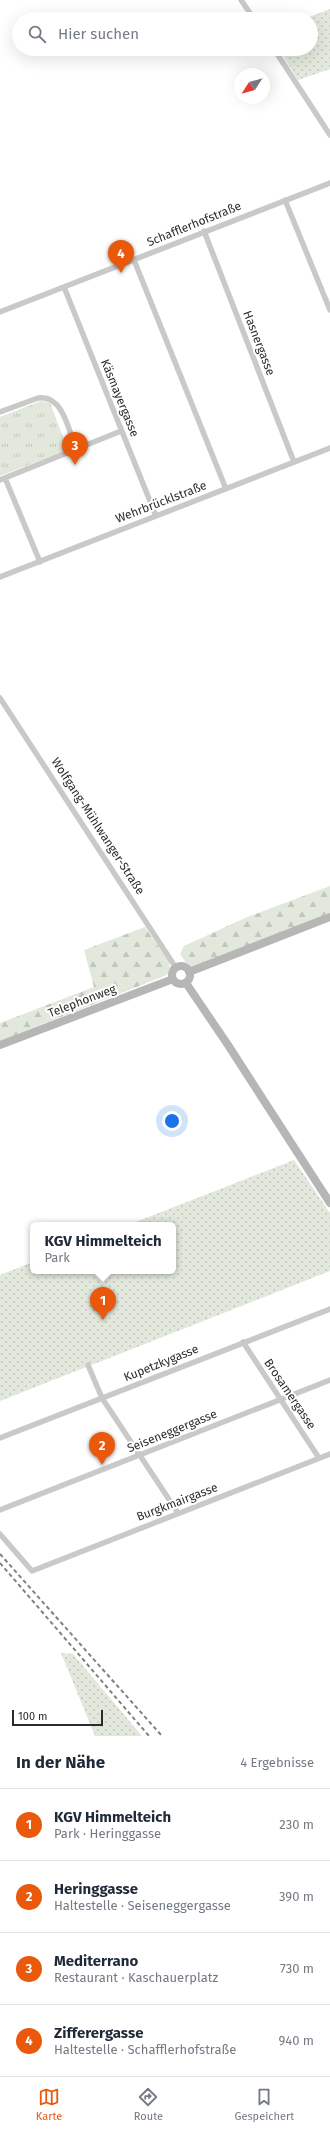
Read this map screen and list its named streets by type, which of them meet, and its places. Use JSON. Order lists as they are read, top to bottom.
{
  "streets": {
    "street": [
      "Schafflerhofstraße",
      "Hasnergasse",
      "Käsmayergasse",
      "Wehrbrücklstraße",
      "Wolfgang-Mühlwanger-Straße",
      "Telephonweg",
      "Kupetzkygasse",
      "Brosamergasse",
      "Seiseneggergasse",
      "Burgkmairgasse"
    ]
  },
  "crossings": [
    ["Schafflerhofstraße", "Hasnergasse"],
    ["Schafflerhofstraße", "Käsmayergasse"],
    ["Hasnergasse", "Wehrbrücklstraße"],
    ["Käsmayergasse", "Wehrbrücklstraße"],
    ["Wolfgang-Mühlwanger-Straße", "Telephonweg"],
    ["Kupetzkygasse", "Brosamergasse"],
    ["Brosamergasse", "Seiseneggergasse"],
    ["Brosamergasse", "Burgkmairgasse"]
  ],
  "scale_bar": "100 m",
  "north": "bottom left",
  "page": {
    "search": "Hier suchen",
    "pins": [
      "4",
      "3",
      "1",
      "2"
    ],
    "popup": ["KGV Himmelteich", "Park"],
    "scale": "100 m",
    "heading": ["In der Nähe", "4 Ergebnisse"],
    "list": [
      {
        "mark": "1",
        "name": "KGV Himmelteich",
        "note": "Park · Heringgasse",
        "value": "230 m"
      },
      {
        "mark": "2",
        "name": "Heringgasse",
        "note": "Haltestelle · Seiseneggergasse",
        "value": "390 m"
      },
      {
        "mark": "3",
        "name": "Mediterrano",
        "note": "Restaurant · Kaschauerplatz",
        "value": "730 m"
      },
      {
        "mark": "4",
        "name": "Zifferergasse",
        "note": "Haltestelle · Schafflerhofstraße",
        "value": "940 m"
      }
    ],
    "nav": ["Karte", "Route", "Gespeichert"]
  }
}
